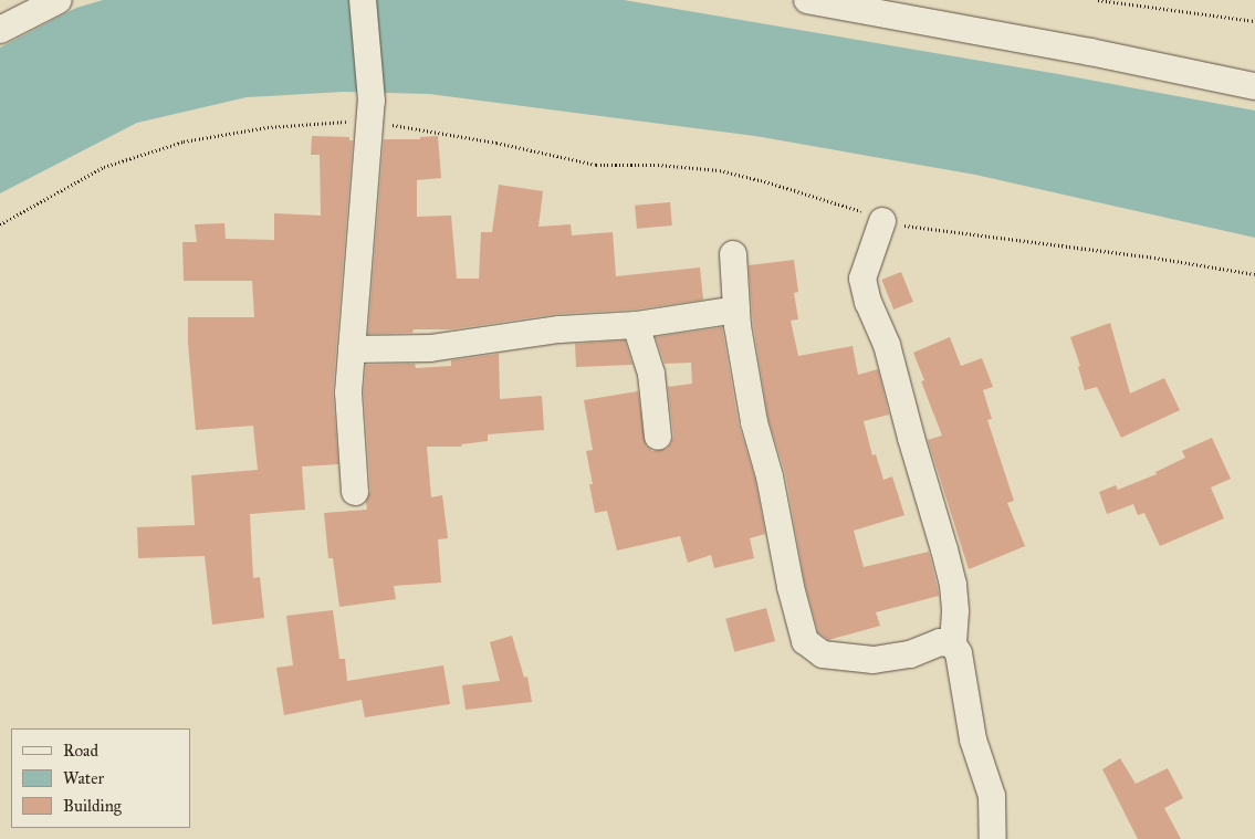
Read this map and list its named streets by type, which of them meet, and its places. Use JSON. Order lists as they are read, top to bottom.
{
  "legend": ["Road", "Water", "Building"]
}
